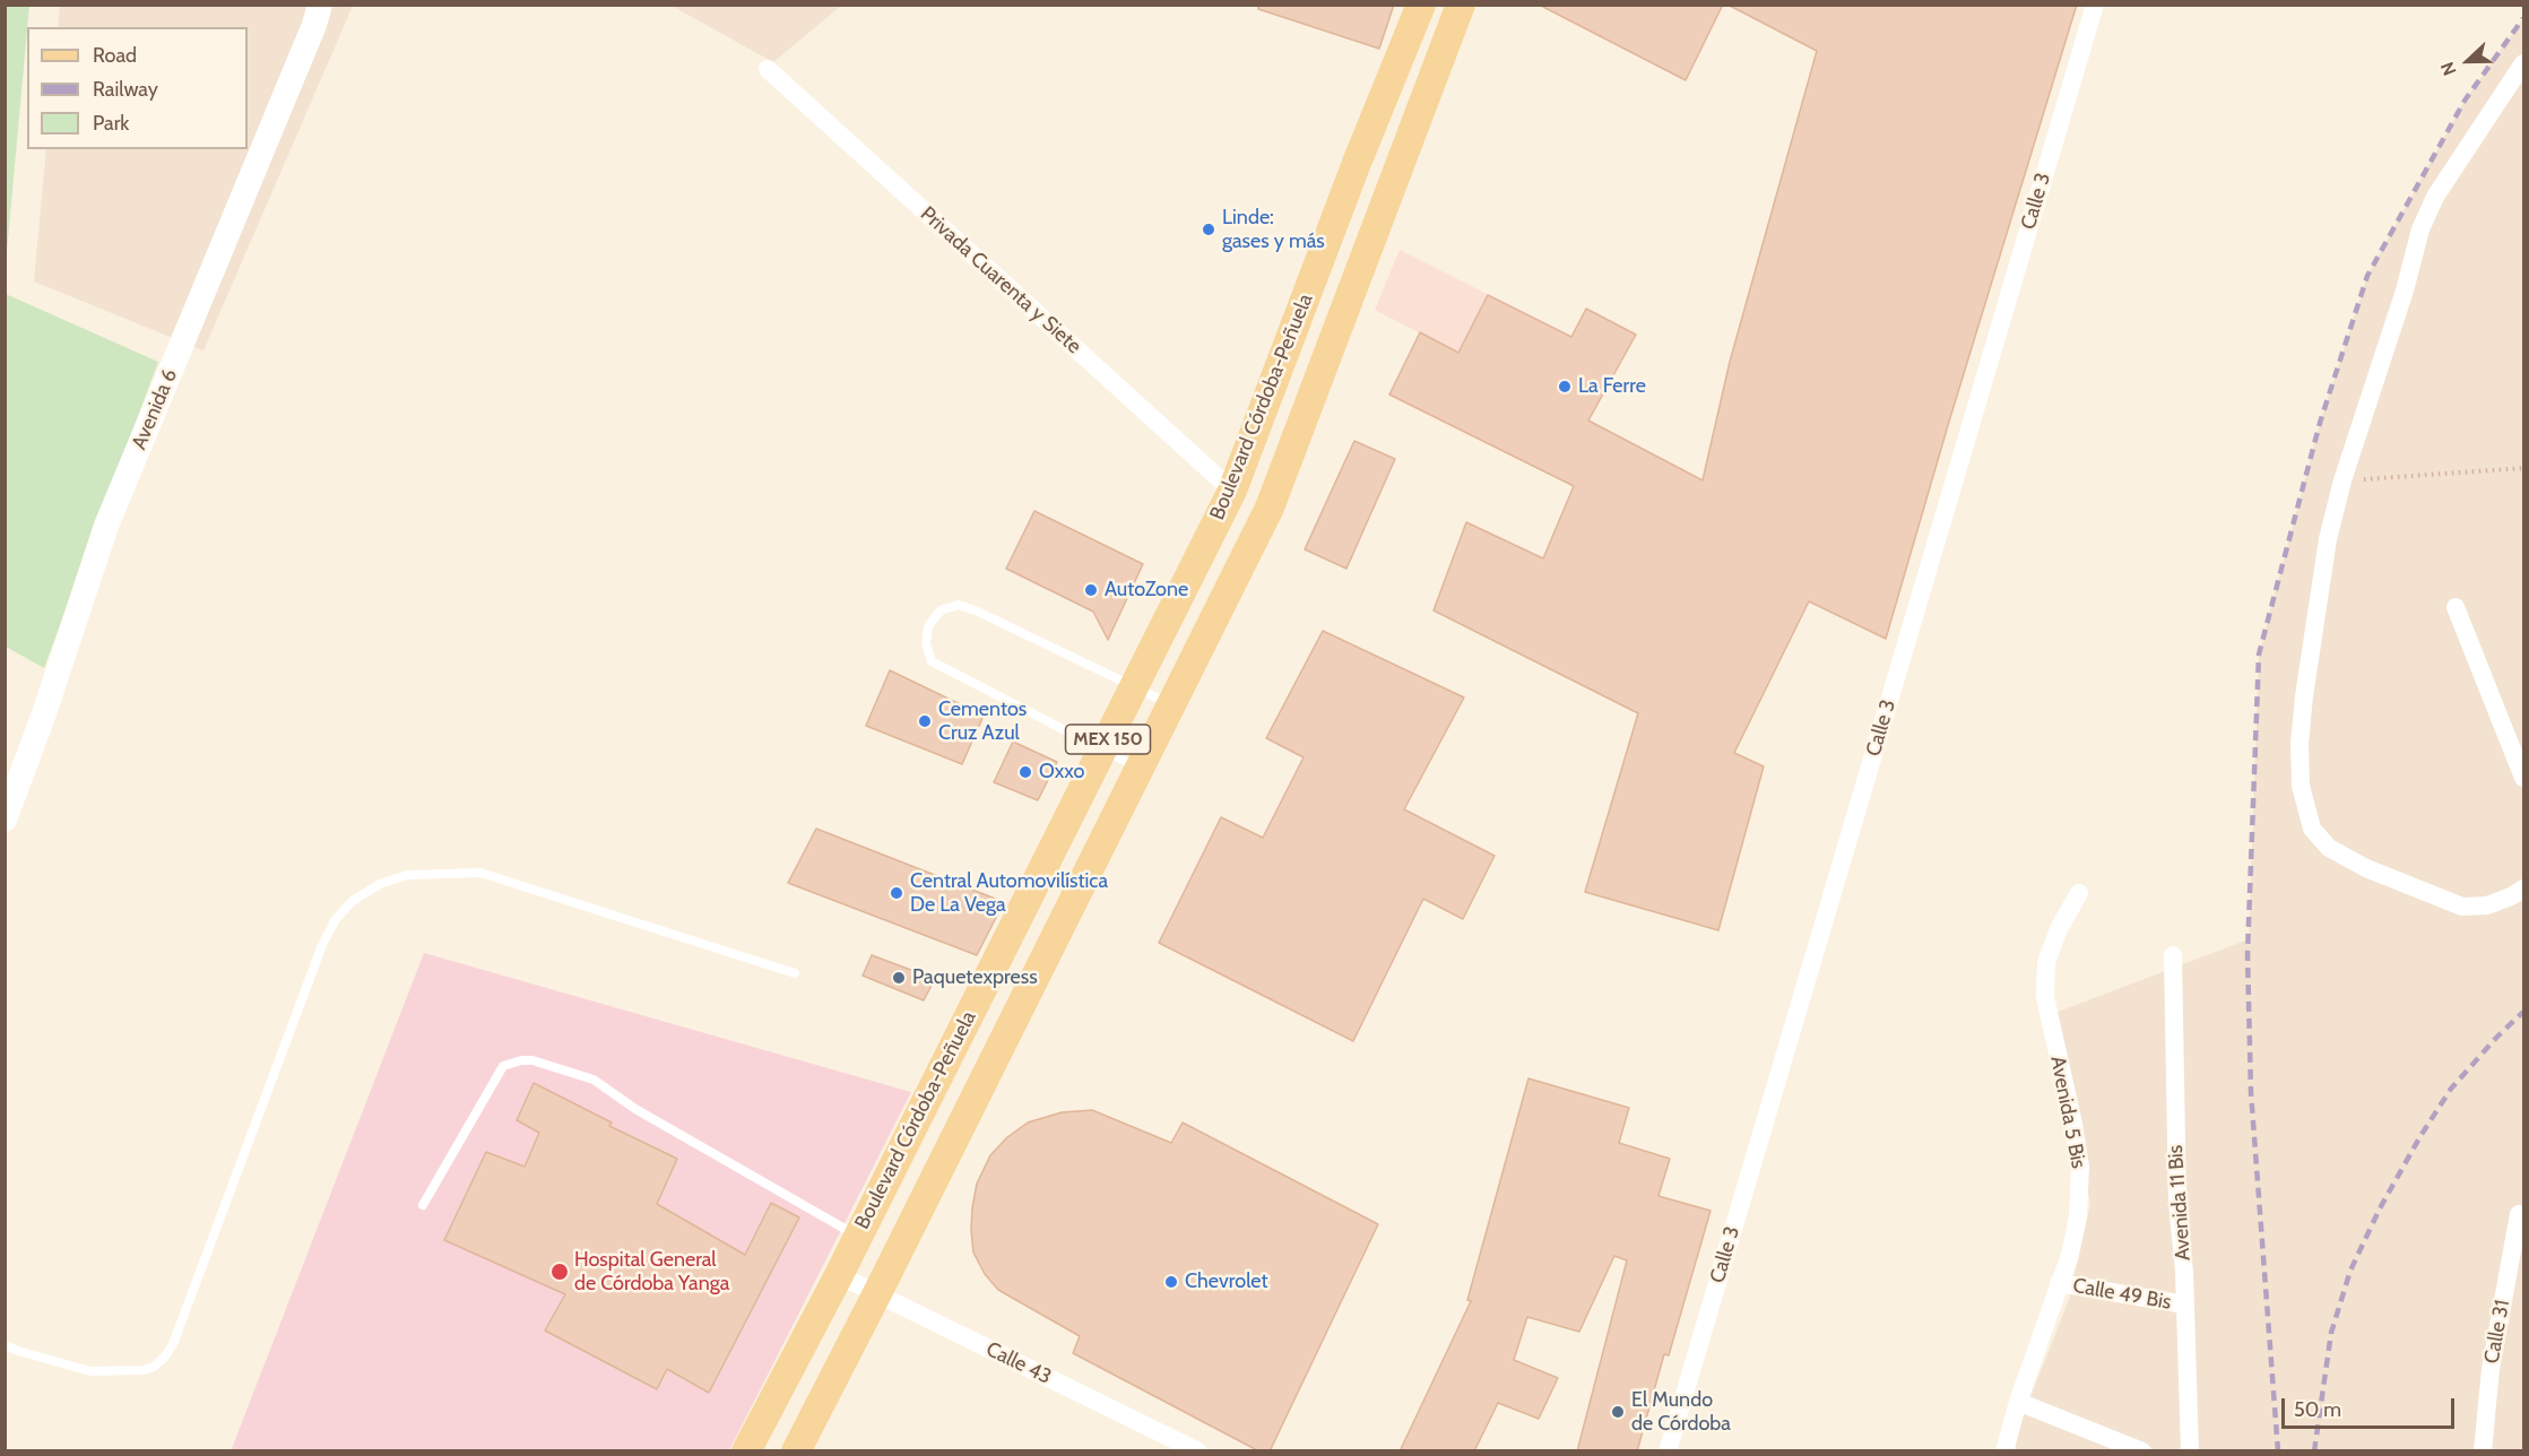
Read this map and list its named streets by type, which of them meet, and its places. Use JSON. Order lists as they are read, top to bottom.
{
  "streets": {
    "main road": ["Boulevard Córdoba-Peñuela", "MEX 150"],
    "street": [
      "Calle 3",
      "Privada Cuarenta y Siete",
      "Avenida 6",
      "Avenida 5 Bis",
      "Avenida 11 Bis",
      "Calle 49 Bis",
      "Calle 31",
      "Calle 43"
    ]
  },
  "crossings": [
    ["Privada Cuarenta y Siete", "Boulevard Córdoba-Peñuela"],
    ["Boulevard Córdoba-Peñuela", "Calle 43"],
    ["Avenida 5 Bis", "Calle 49 Bis"],
    ["Avenida 11 Bis", "Calle 49 Bis"]
  ],
  "places": [
    "Linde: gases y más",
    "La Ferre",
    "AutoZone",
    "Cementos Cruz Azul",
    "Oxxo",
    "Central Automovilística De La Vega",
    "Paquetexpress",
    "Hospital General de Córdoba Yanga",
    "Chevrolet",
    "El Mundo de Córdoba"
  ],
  "legend": ["Road", "Railway", "Park"],
  "scale_bar": "50 m",
  "north": "left"
}
